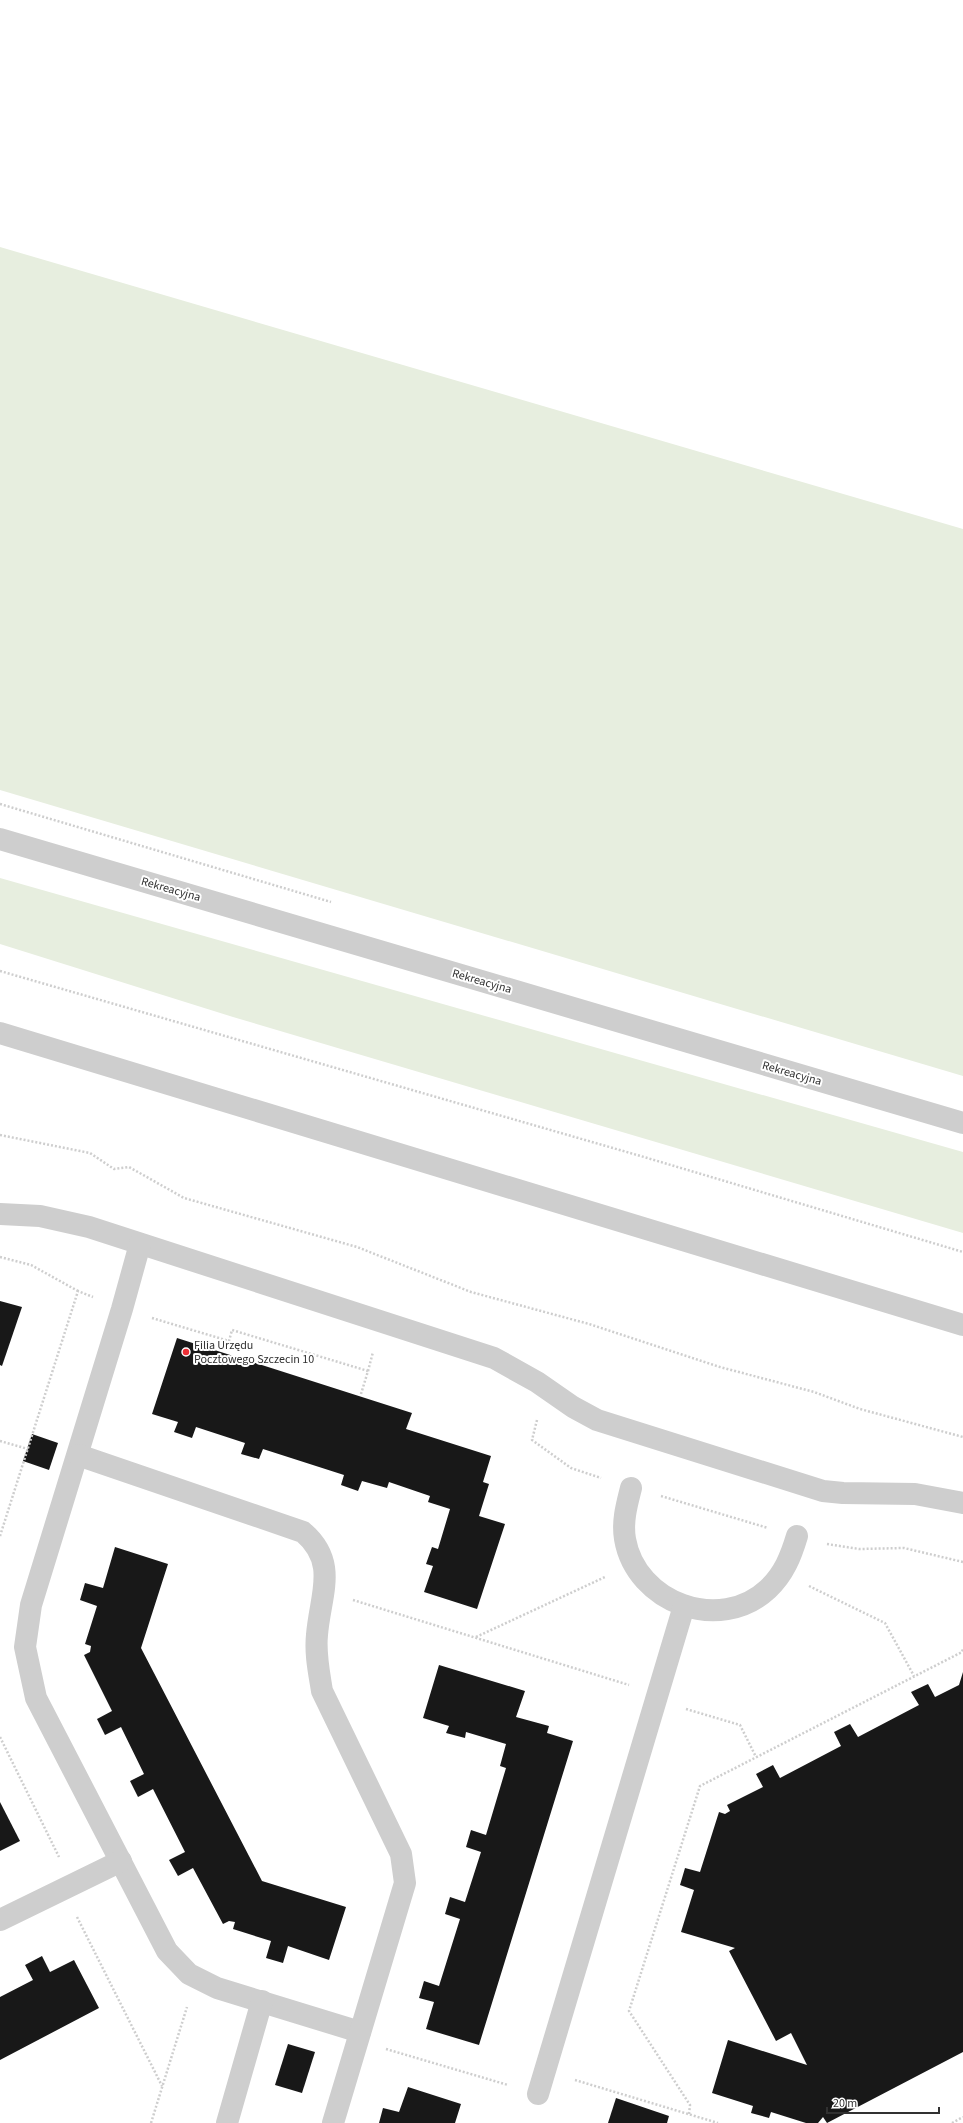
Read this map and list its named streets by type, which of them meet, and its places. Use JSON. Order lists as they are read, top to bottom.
{
  "streets": {
    "street": ["Rekreacyjna"]
  },
  "places": ["Filia Urzędu Pocztowego Szczecin 10"],
  "scale_bar": "20 m"
}
